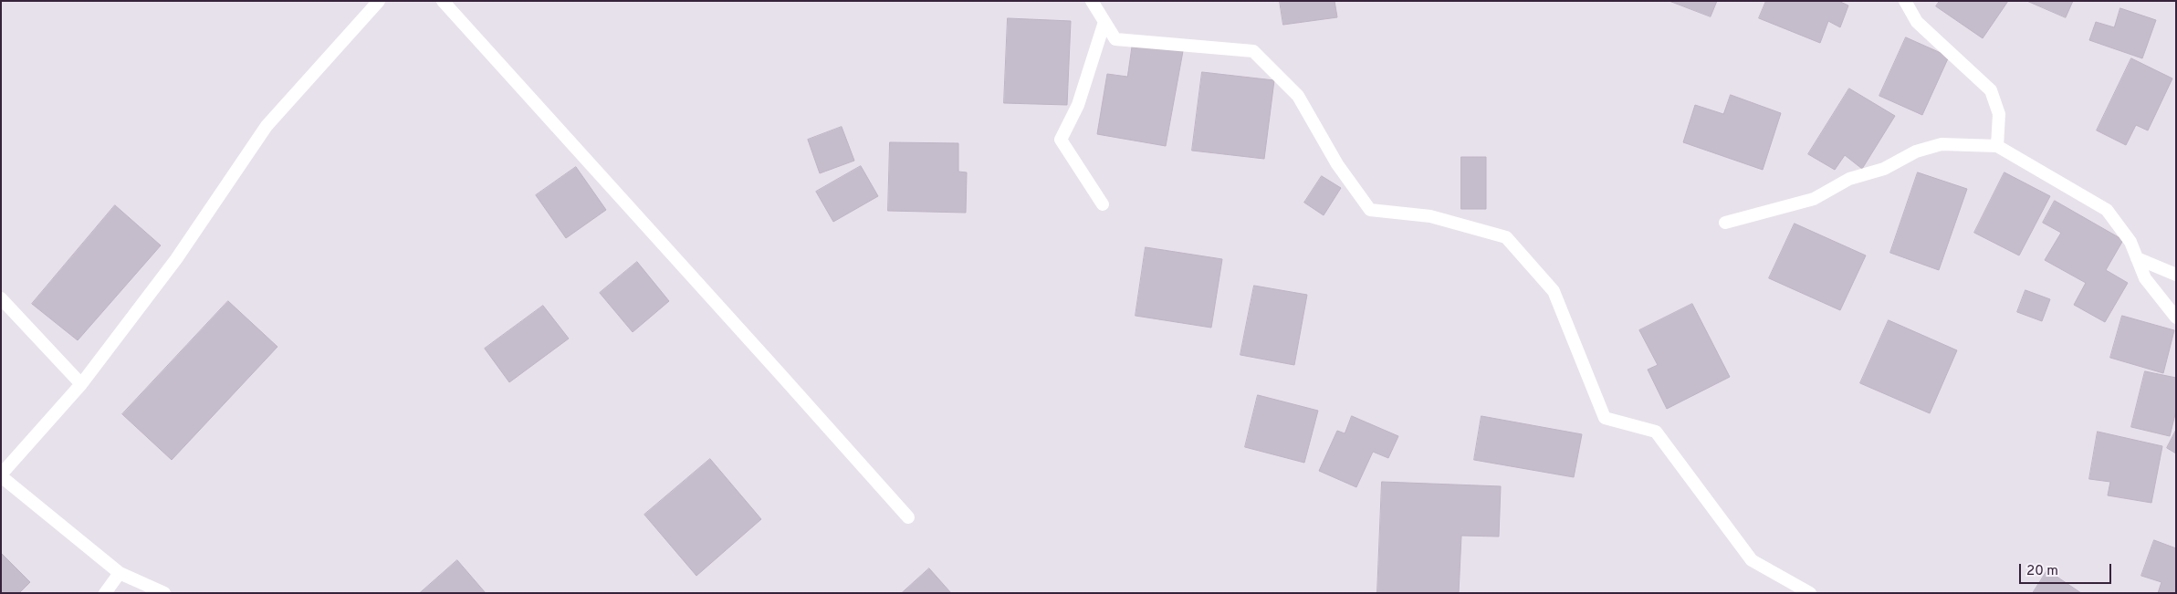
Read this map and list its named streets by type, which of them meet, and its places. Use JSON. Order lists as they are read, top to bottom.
{
  "scale_bar": "20 m"
}
